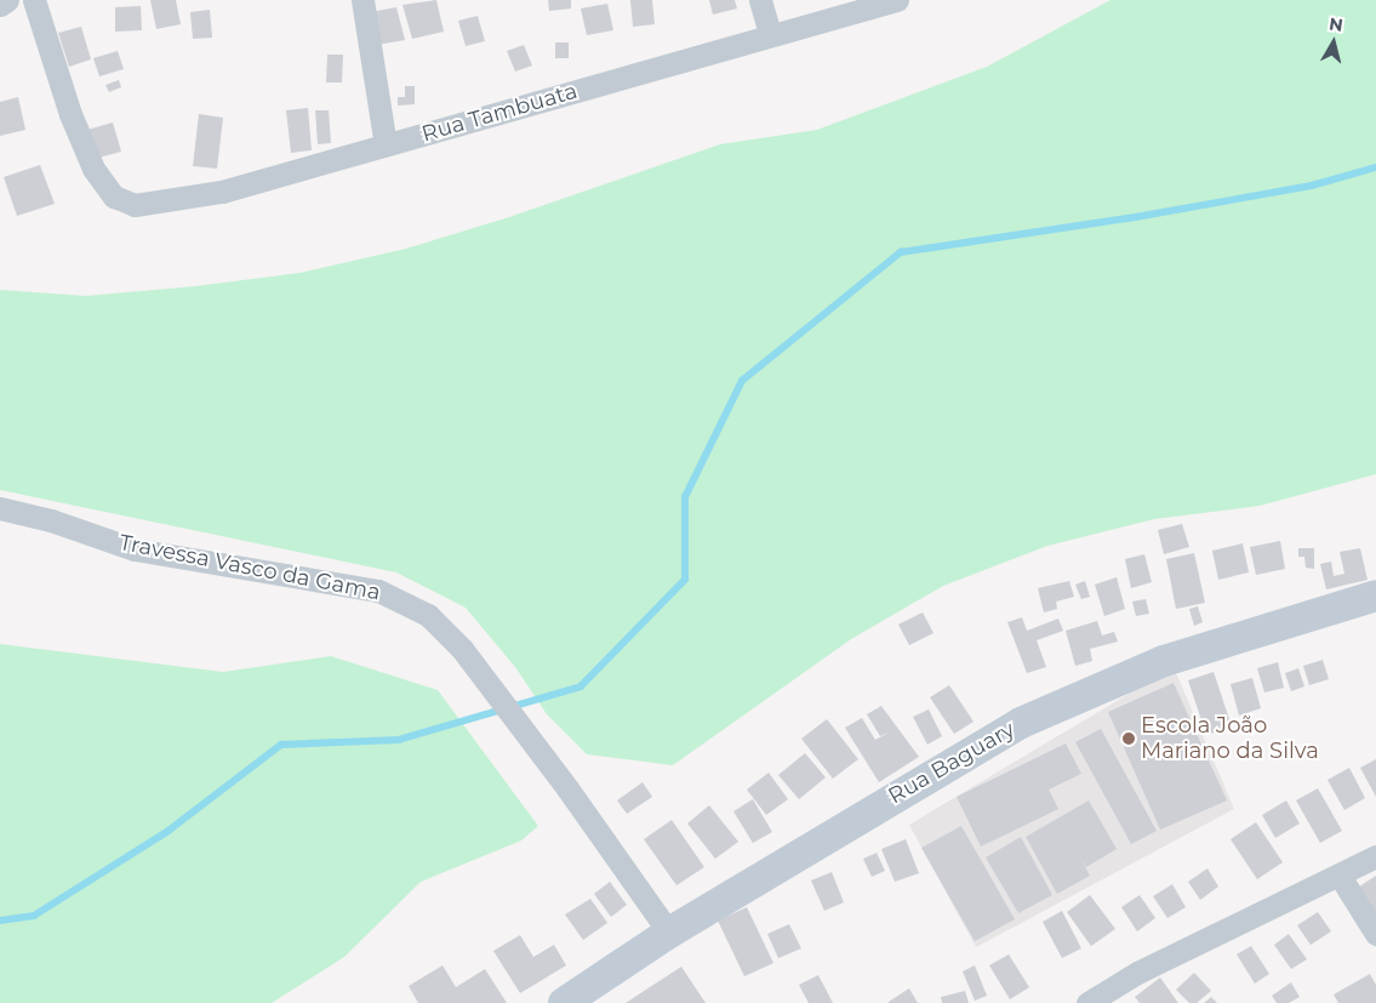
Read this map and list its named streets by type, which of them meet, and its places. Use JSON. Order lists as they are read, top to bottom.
{
  "streets": {
    "street": ["Rua Tambuata", "Travessa Vasco da Gama", "Rua Baguary"]
  },
  "crossings": [
    ["Travessa Vasco da Gama", "Rua Baguary"]
  ],
  "places": ["Escola João Mariano da Silva"],
  "north": "top"
}
